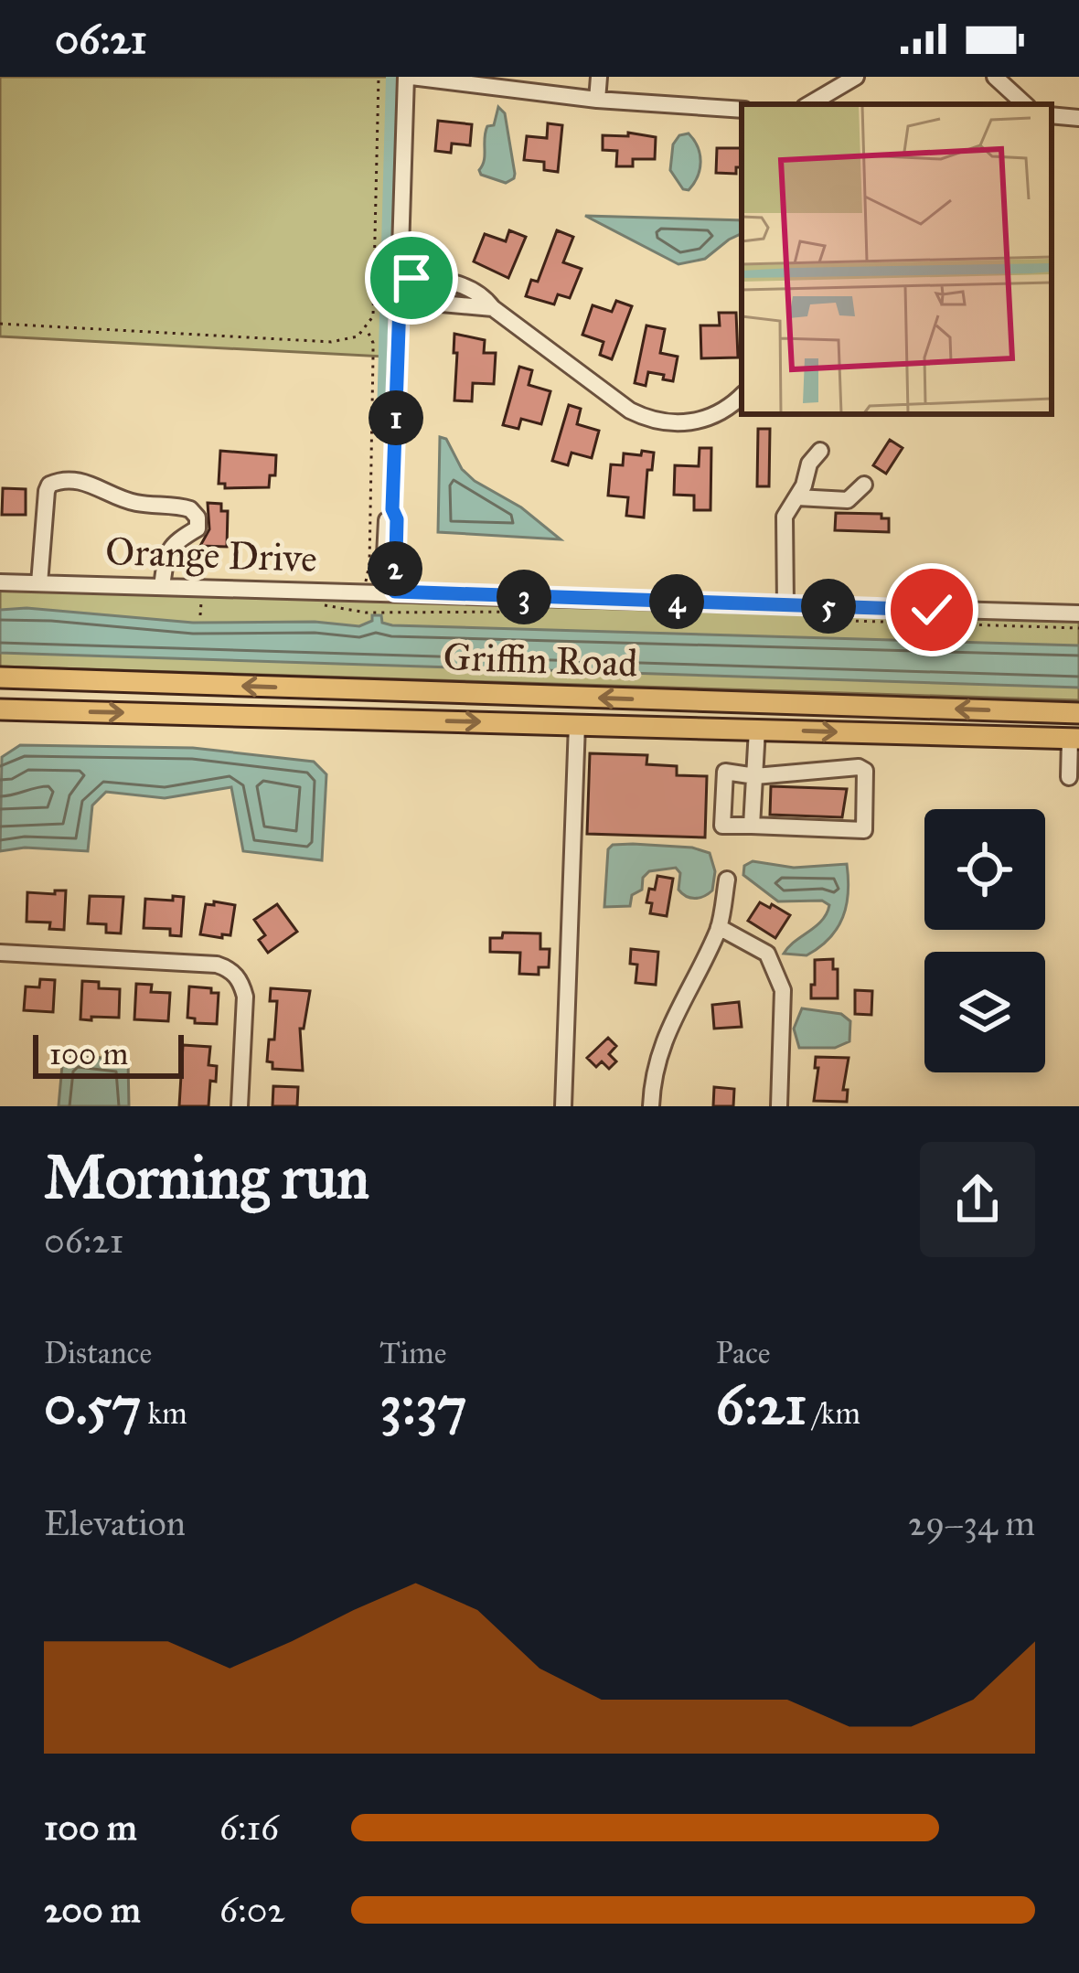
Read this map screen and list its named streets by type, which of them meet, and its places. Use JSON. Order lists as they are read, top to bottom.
{
  "streets": {
    "main road": ["Griffin Road"],
    "street": ["Orange Drive"]
  },
  "scale_bar": "100 m",
  "page": {
    "status": "06:21",
    "pins": [
      "1",
      "2",
      "3",
      "4",
      "5"
    ],
    "scale": "100 m",
    "heading": ["Morning run", "06:21"],
    "stats": [
      ["Distance", "0.57 km"],
      ["Time", "3:37"],
      ["Pace", "6:21 /km"]
    ],
    "chart": ["Elevation", "29–34 m"],
    "list": [
      {
        "name": "100 m",
        "note": "6:16"
      },
      {
        "name": "200 m",
        "note": "6:02"
      }
    ]
  }
}
